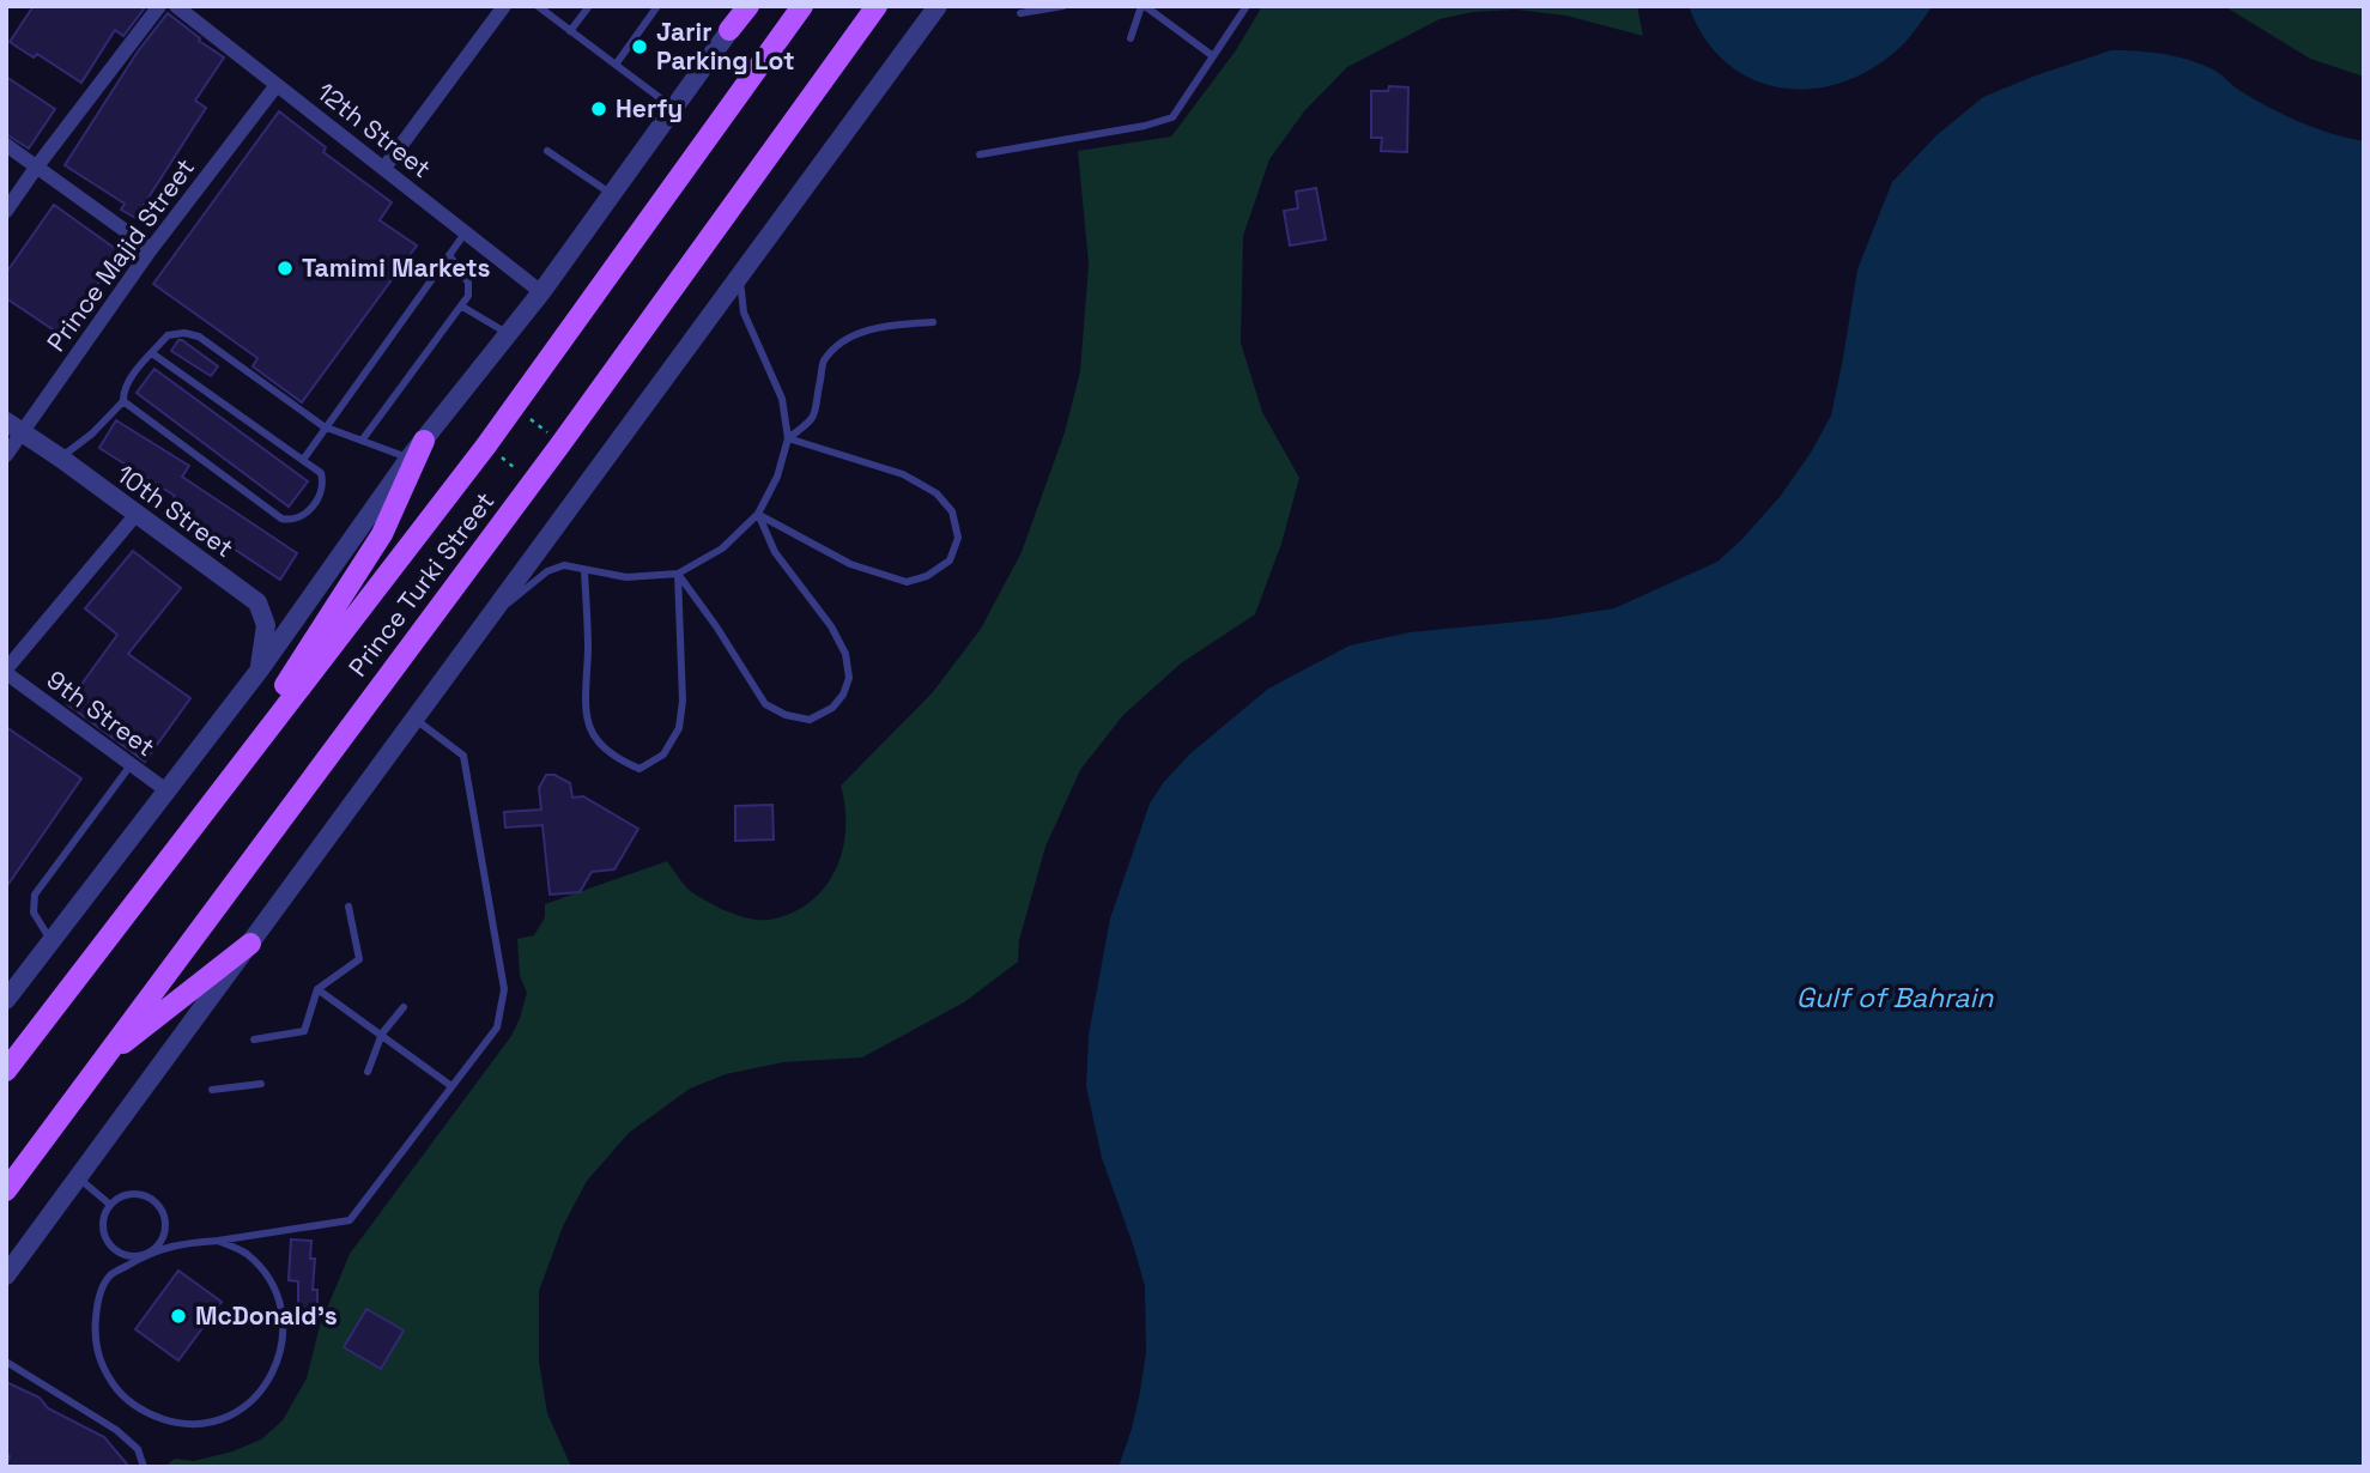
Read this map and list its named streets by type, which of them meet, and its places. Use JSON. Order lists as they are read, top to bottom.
{
  "streets": {
    "main road": ["Prince Turki Street"],
    "street": [
      "12th Street",
      "Prince Majid Street",
      "10th Street",
      "9th Street"
    ]
  },
  "crossings": [
    ["12th Street", "Prince Majid Street"],
    ["Prince Majid Street", "10th Street"]
  ],
  "water": ["Gulf of Bahrain"],
  "places": [
    "Jarir Parking Lot",
    "Herfy",
    "Tamimi Markets",
    "McDonald's"
  ]
}
